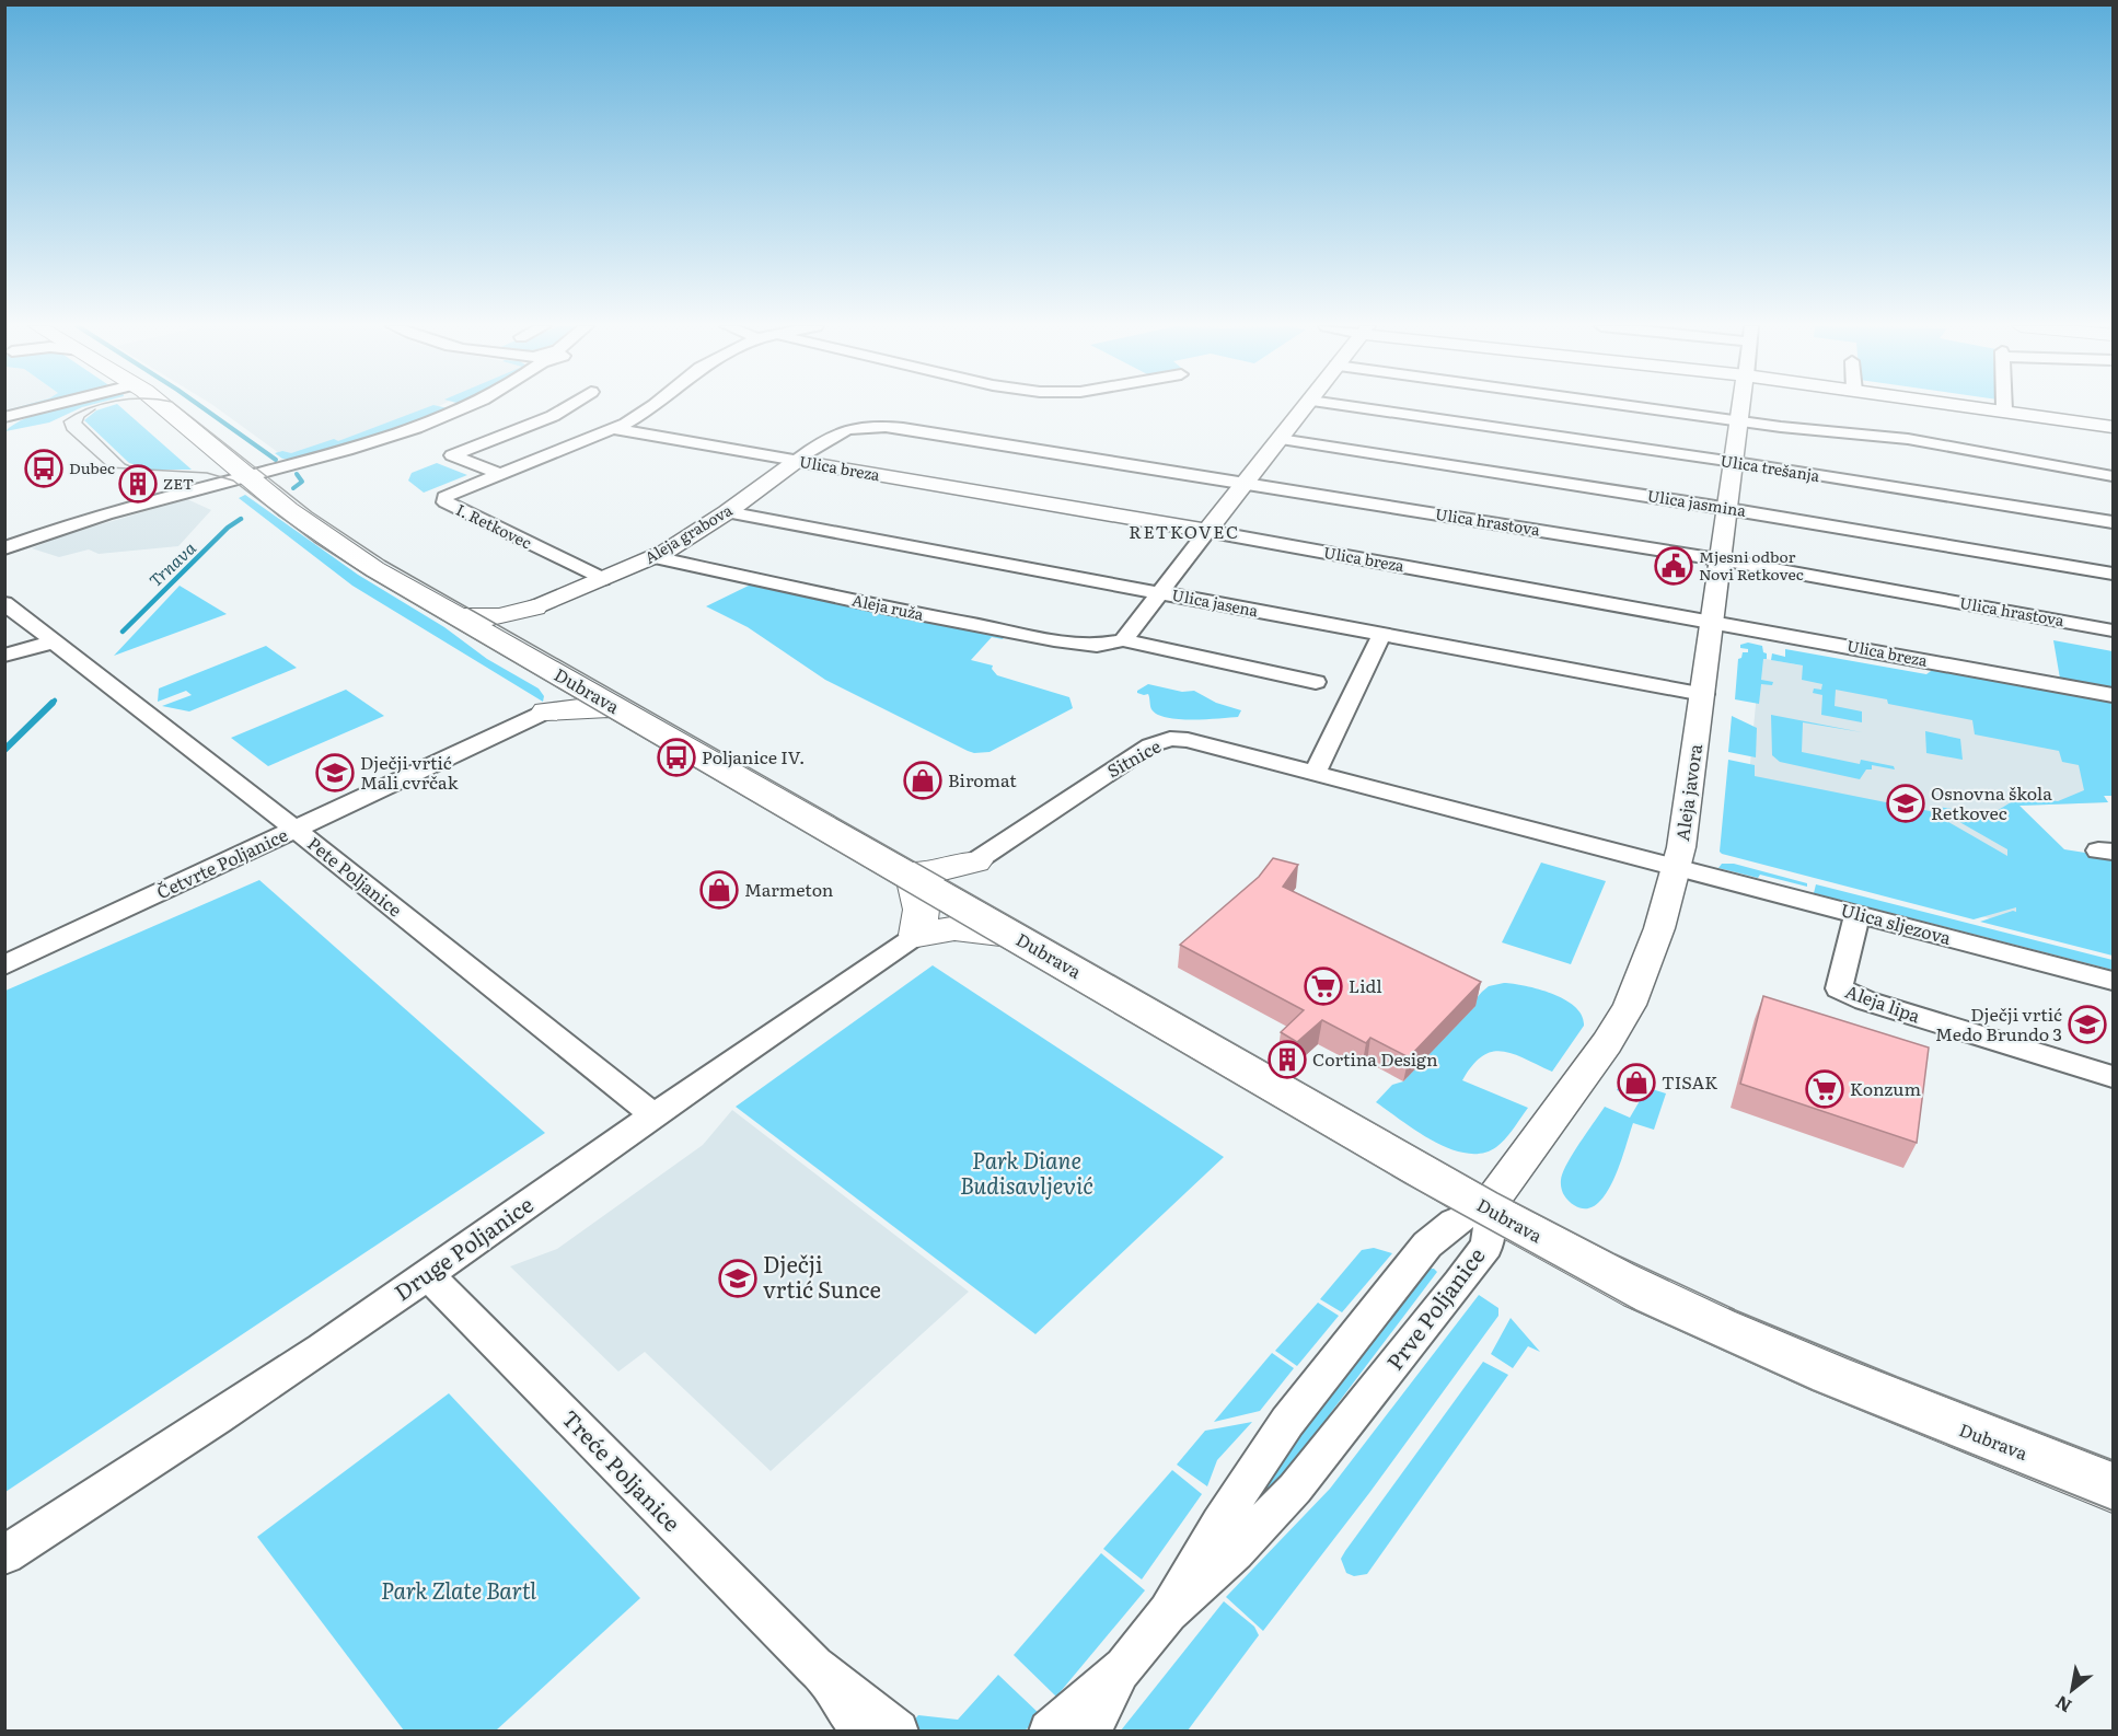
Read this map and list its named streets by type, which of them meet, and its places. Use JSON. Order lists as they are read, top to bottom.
{
  "streets": {
    "main road": ["Dubrava"],
    "street": [
      "Ulica breza",
      "Ulica trešanja",
      "Ulica jasmina",
      "Ulica hrastova",
      "I. Retkovec",
      "Aleja grabova",
      "Ulica jasena",
      "Aleja ruža",
      "Sitnice",
      "Aleja javora",
      "Četvrte Poljanice",
      "Pete Poljanice",
      "Ulica sljezova",
      "Aleja lipa",
      "Druge Poljanice",
      "Prve Poljanice",
      "Treće Poljanice"
    ]
  },
  "crossings": [
    ["Ulica breza", "Ulica hrastova"],
    ["Ulica breza", "I. Retkovec"],
    ["Ulica breza", "Aleja grabova"],
    ["Ulica breza", "Aleja javora"],
    ["Ulica trešanja", "Aleja javora"],
    ["Ulica jasmina", "Aleja javora"],
    ["Ulica hrastova", "Aleja grabova"],
    ["Ulica hrastova", "Aleja javora"],
    ["I. Retkovec", "Aleja grabova"],
    ["Aleja grabova", "Ulica jasena"],
    ["Aleja grabova", "Aleja ruža"],
    ["Ulica jasena", "Aleja javora"],
    ["Dubrava", "Aleja javora"],
    ["Dubrava", "Prve Poljanice"],
    ["Sitnice", "Aleja javora"],
    ["Sitnice", "Ulica sljezova"],
    ["Aleja javora", "Ulica sljezova"],
    ["Aleja javora", "Prve Poljanice"],
    ["Četvrte Poljanice", "Pete Poljanice"],
    ["Pete Poljanice", "Druge Poljanice"],
    ["Ulica sljezova", "Aleja lipa"],
    ["Druge Poljanice", "Treće Poljanice"]
  ],
  "districts": ["RETKOVEC"],
  "water": ["Trnava"],
  "parks": ["Park Diane Budisavljević", "Park Zlate Bartl"],
  "places": {
    "bus stop": ["Dubec", "Poljanice IV."],
    "building": ["ZET", "Cortina Design"],
    "public building": ["Mjesni odbor Novi Retkovec"],
    "school or university": [
      "Dječji vrtić Mali cvrčak",
      "Osnovna škola Retkovec",
      "Dječji vrtić Medo Brundo 3",
      "Dječji vrtić Sunce"
    ],
    "shop": ["Biromat", "Marmeton", "TISAK"],
    "supermarket": ["Lidl", "Konzum"]
  },
  "north": "bottom left"
}
